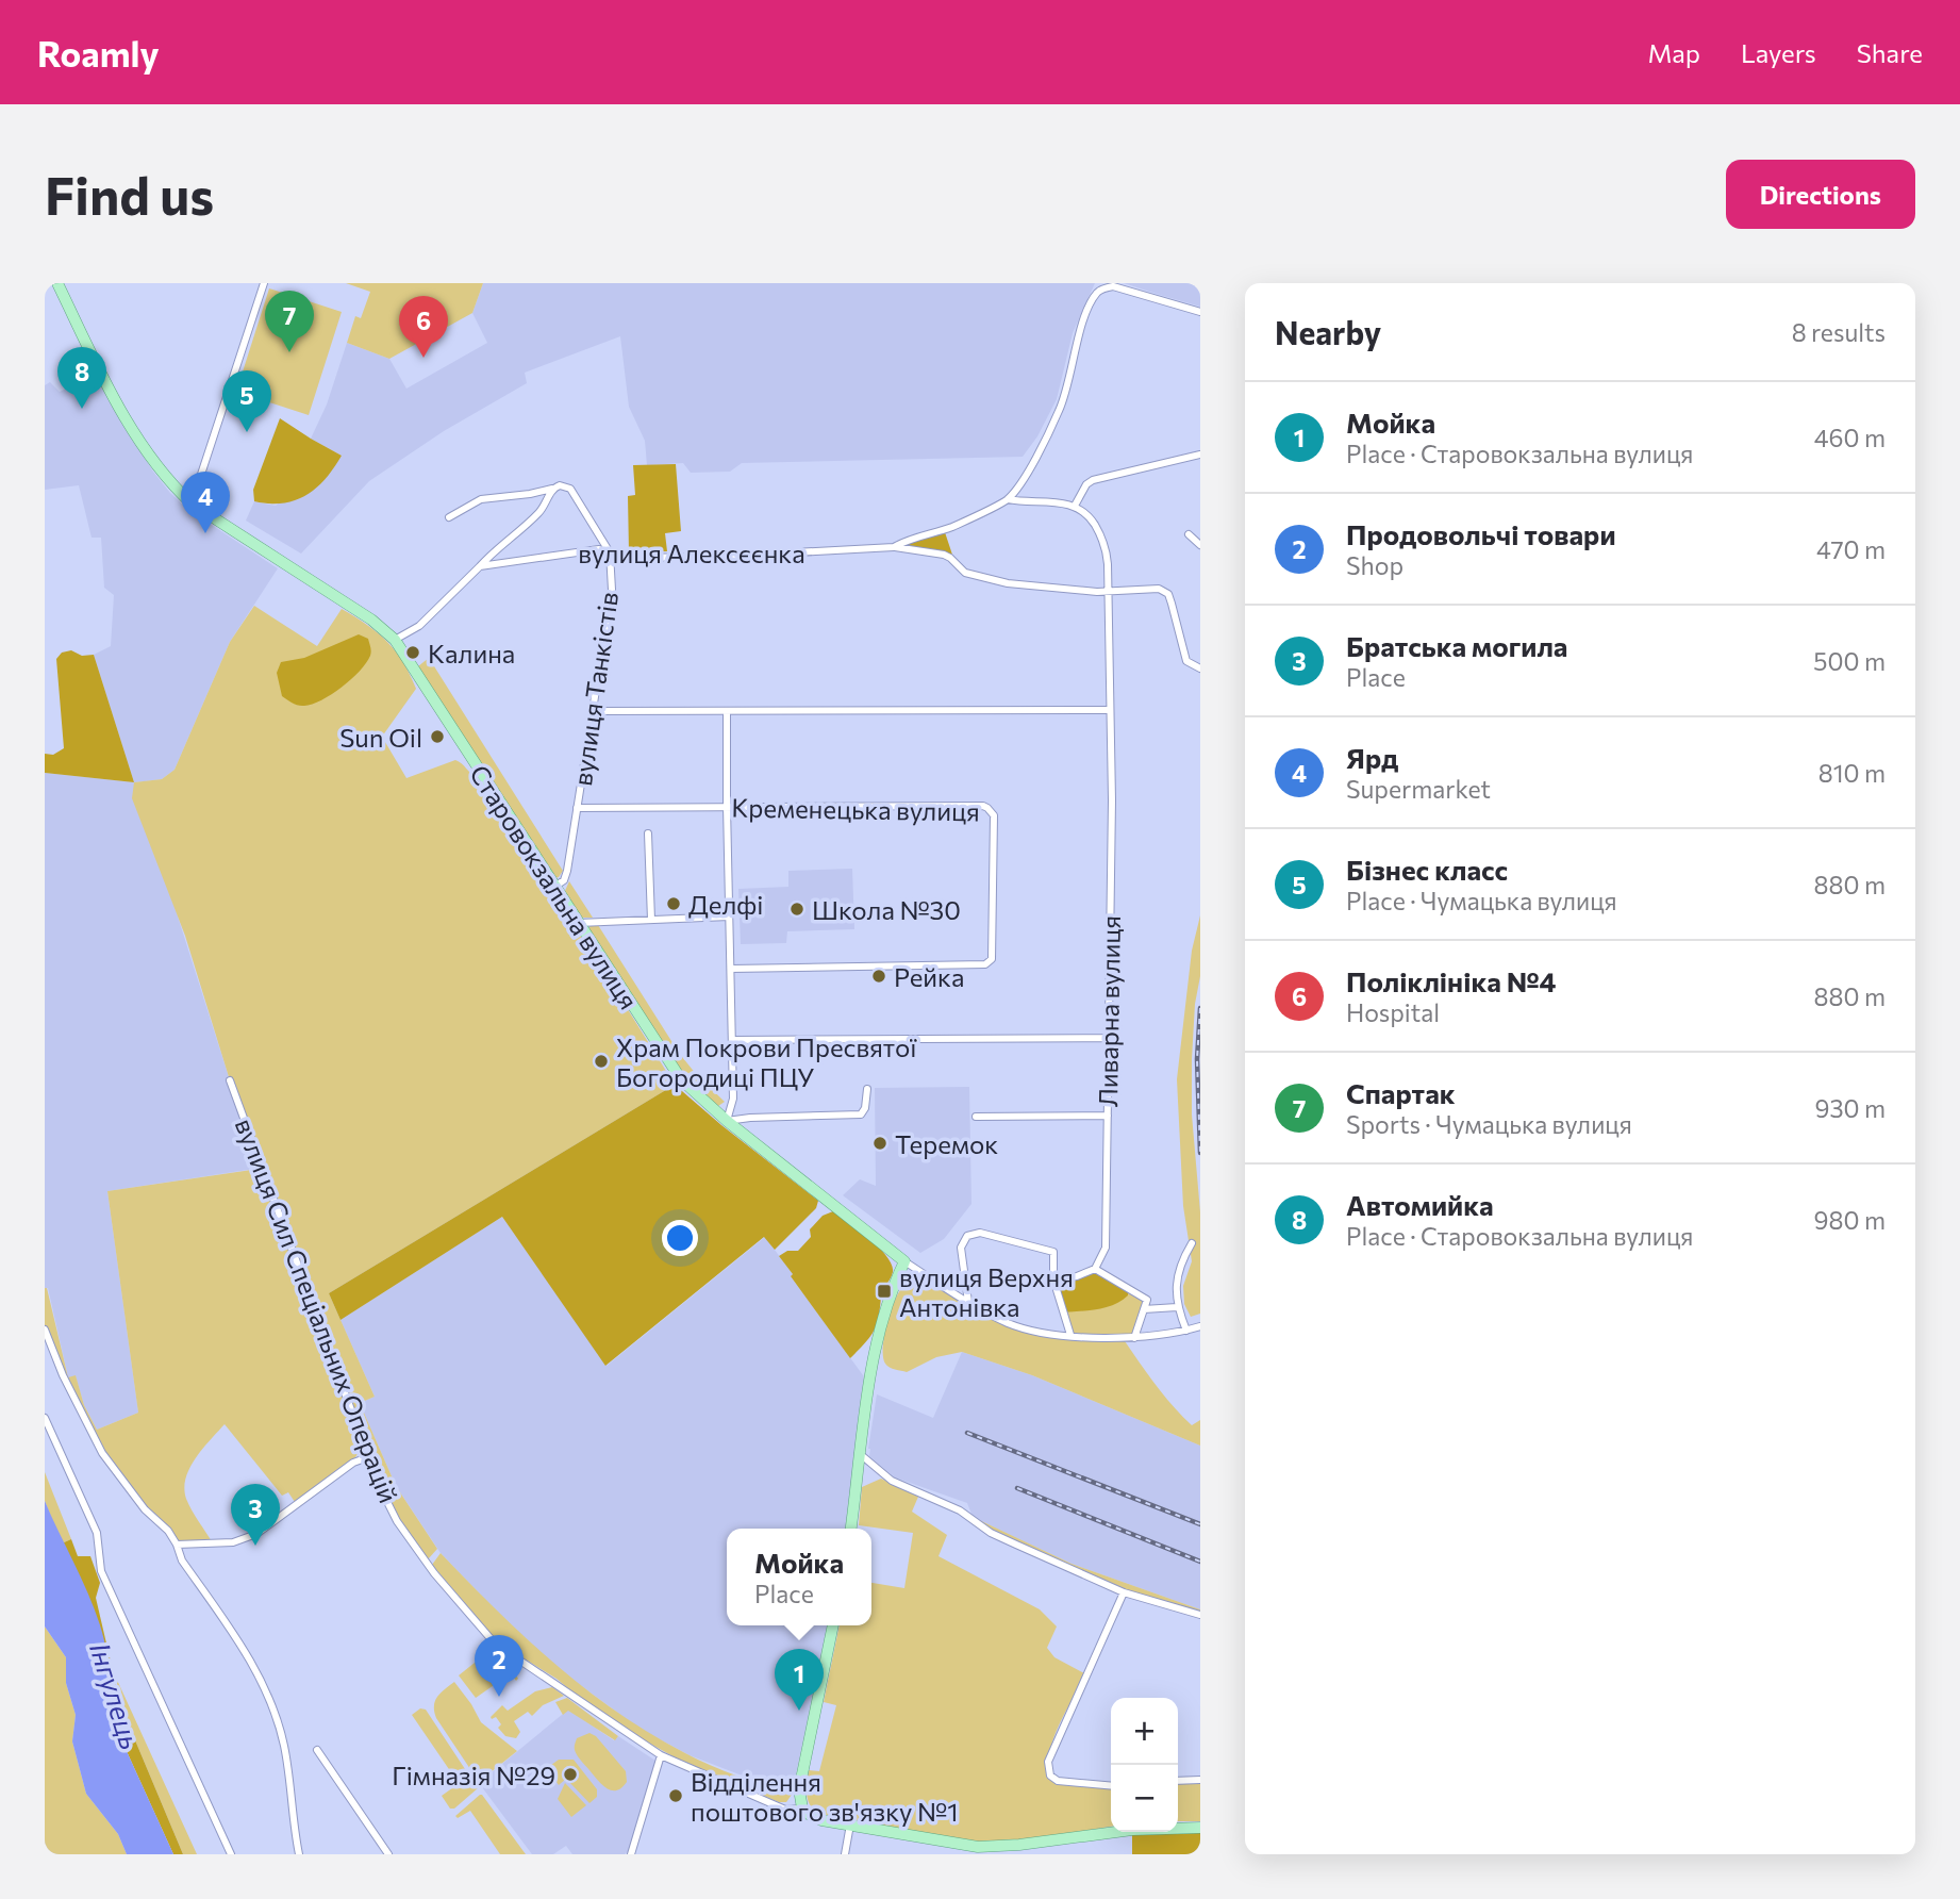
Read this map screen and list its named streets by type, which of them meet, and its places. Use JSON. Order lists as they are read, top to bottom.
{
  "streets": {
    "main road": ["Старовокзальна вулиця", "вулиця Сил Спеціальних Операцій"],
    "street": [
      "вулиця Алексєєнка",
      "вулиця Танкістів",
      "Кременецька вулиця",
      "Ливарна вулиця"
    ]
  },
  "crossings": [
    ["вулиця Алексєєнка", "вулиця Танкістів"],
    ["вулиця Танкістів", "Кременецька вулиця"],
    ["вулиця Танкістів", "Старовокзальна вулиця"]
  ],
  "water": ["Інгулець"],
  "places": {
    "other": [
      "Калина",
      "Sun Oil",
      "Делфі",
      "Школа №30",
      "Рейка",
      "Храм Покрови Пресвятої Богородиці ПЦУ",
      "Теремок",
      "Гімназія №29",
      "Відділення поштового зв'язку №1"
    ],
    "transit": ["вулиця Верхня Антонівка"]
  },
  "page": {
    "header": "Roamly",
    "nav": ["Map", "Layers", "Share"],
    "buttons": "Directions",
    "title": "Find us",
    "heading": ["Nearby", "8 results"],
    "pins": [
      "7",
      "6",
      "8",
      "5",
      "4",
      "3",
      "2",
      "1"
    ],
    "list": [
      {
        "mark": "1",
        "name": "Мойка",
        "note": "Place · Старовокзальна вулиця",
        "value": "460 m"
      },
      {
        "mark": "2",
        "name": "Продовольчі товари",
        "note": "Shop",
        "value": "470 m"
      },
      {
        "mark": "3",
        "name": "Братська могила",
        "note": "Place",
        "value": "500 m"
      },
      {
        "mark": "4",
        "name": "Ярд",
        "note": "Supermarket",
        "value": "810 m"
      },
      {
        "mark": "5",
        "name": "Бізнес класс",
        "note": "Place · Чумацька вулиця",
        "value": "880 m"
      },
      {
        "mark": "6",
        "name": "Поліклініка №4",
        "note": "Hospital",
        "value": "880 m"
      },
      {
        "mark": "7",
        "name": "Спартак",
        "note": "Sports · Чумацька вулиця",
        "value": "930 m"
      },
      {
        "mark": "8",
        "name": "Автомийка",
        "note": "Place · Старовокзальна вулиця",
        "value": "980 m"
      }
    ],
    "popup": ["Мойка", "Place"],
    "map_buttons": ["+", "−"]
  }
}
